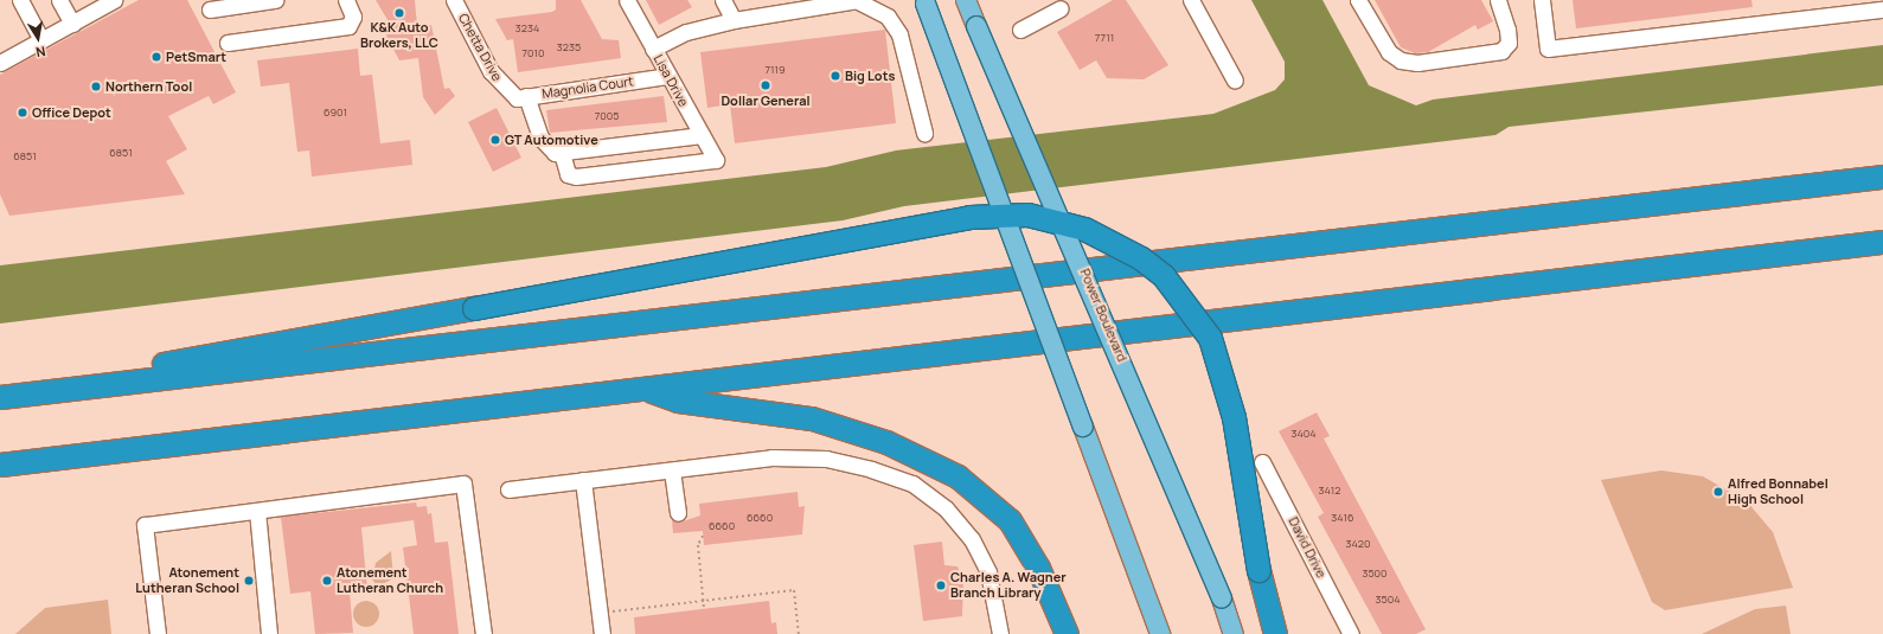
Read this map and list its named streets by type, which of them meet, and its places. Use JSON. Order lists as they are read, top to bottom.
{
  "streets": {
    "main road": ["Power Boulevard"],
    "street": [
      "Chetta Drive",
      "Lisa Drive",
      "Magnolia Court",
      "David Drive"
    ]
  },
  "crossings": [
    ["Chetta Drive", "Magnolia Court"],
    ["Lisa Drive", "Magnolia Court"]
  ],
  "places": [
    "K&K Auto Brokers, LLC",
    "PetSmart",
    "Big Lots",
    "Dollar General",
    "Northern Tool",
    "Office Depot",
    "GT Automotive",
    "Alfred Bonnabel High School",
    "Atonement Lutheran School",
    "Atonement Lutheran Church",
    "Charles A. Wagner Branch Library"
  ],
  "house_numbers": [
    "3234",
    "7711",
    "3235",
    "7010",
    "7119",
    "6901",
    "7005",
    "6851",
    "6851",
    "3404",
    "3412",
    "6660",
    "3416",
    "6660",
    "3420",
    "3500",
    "3504"
  ],
  "north": "bottom"
}
